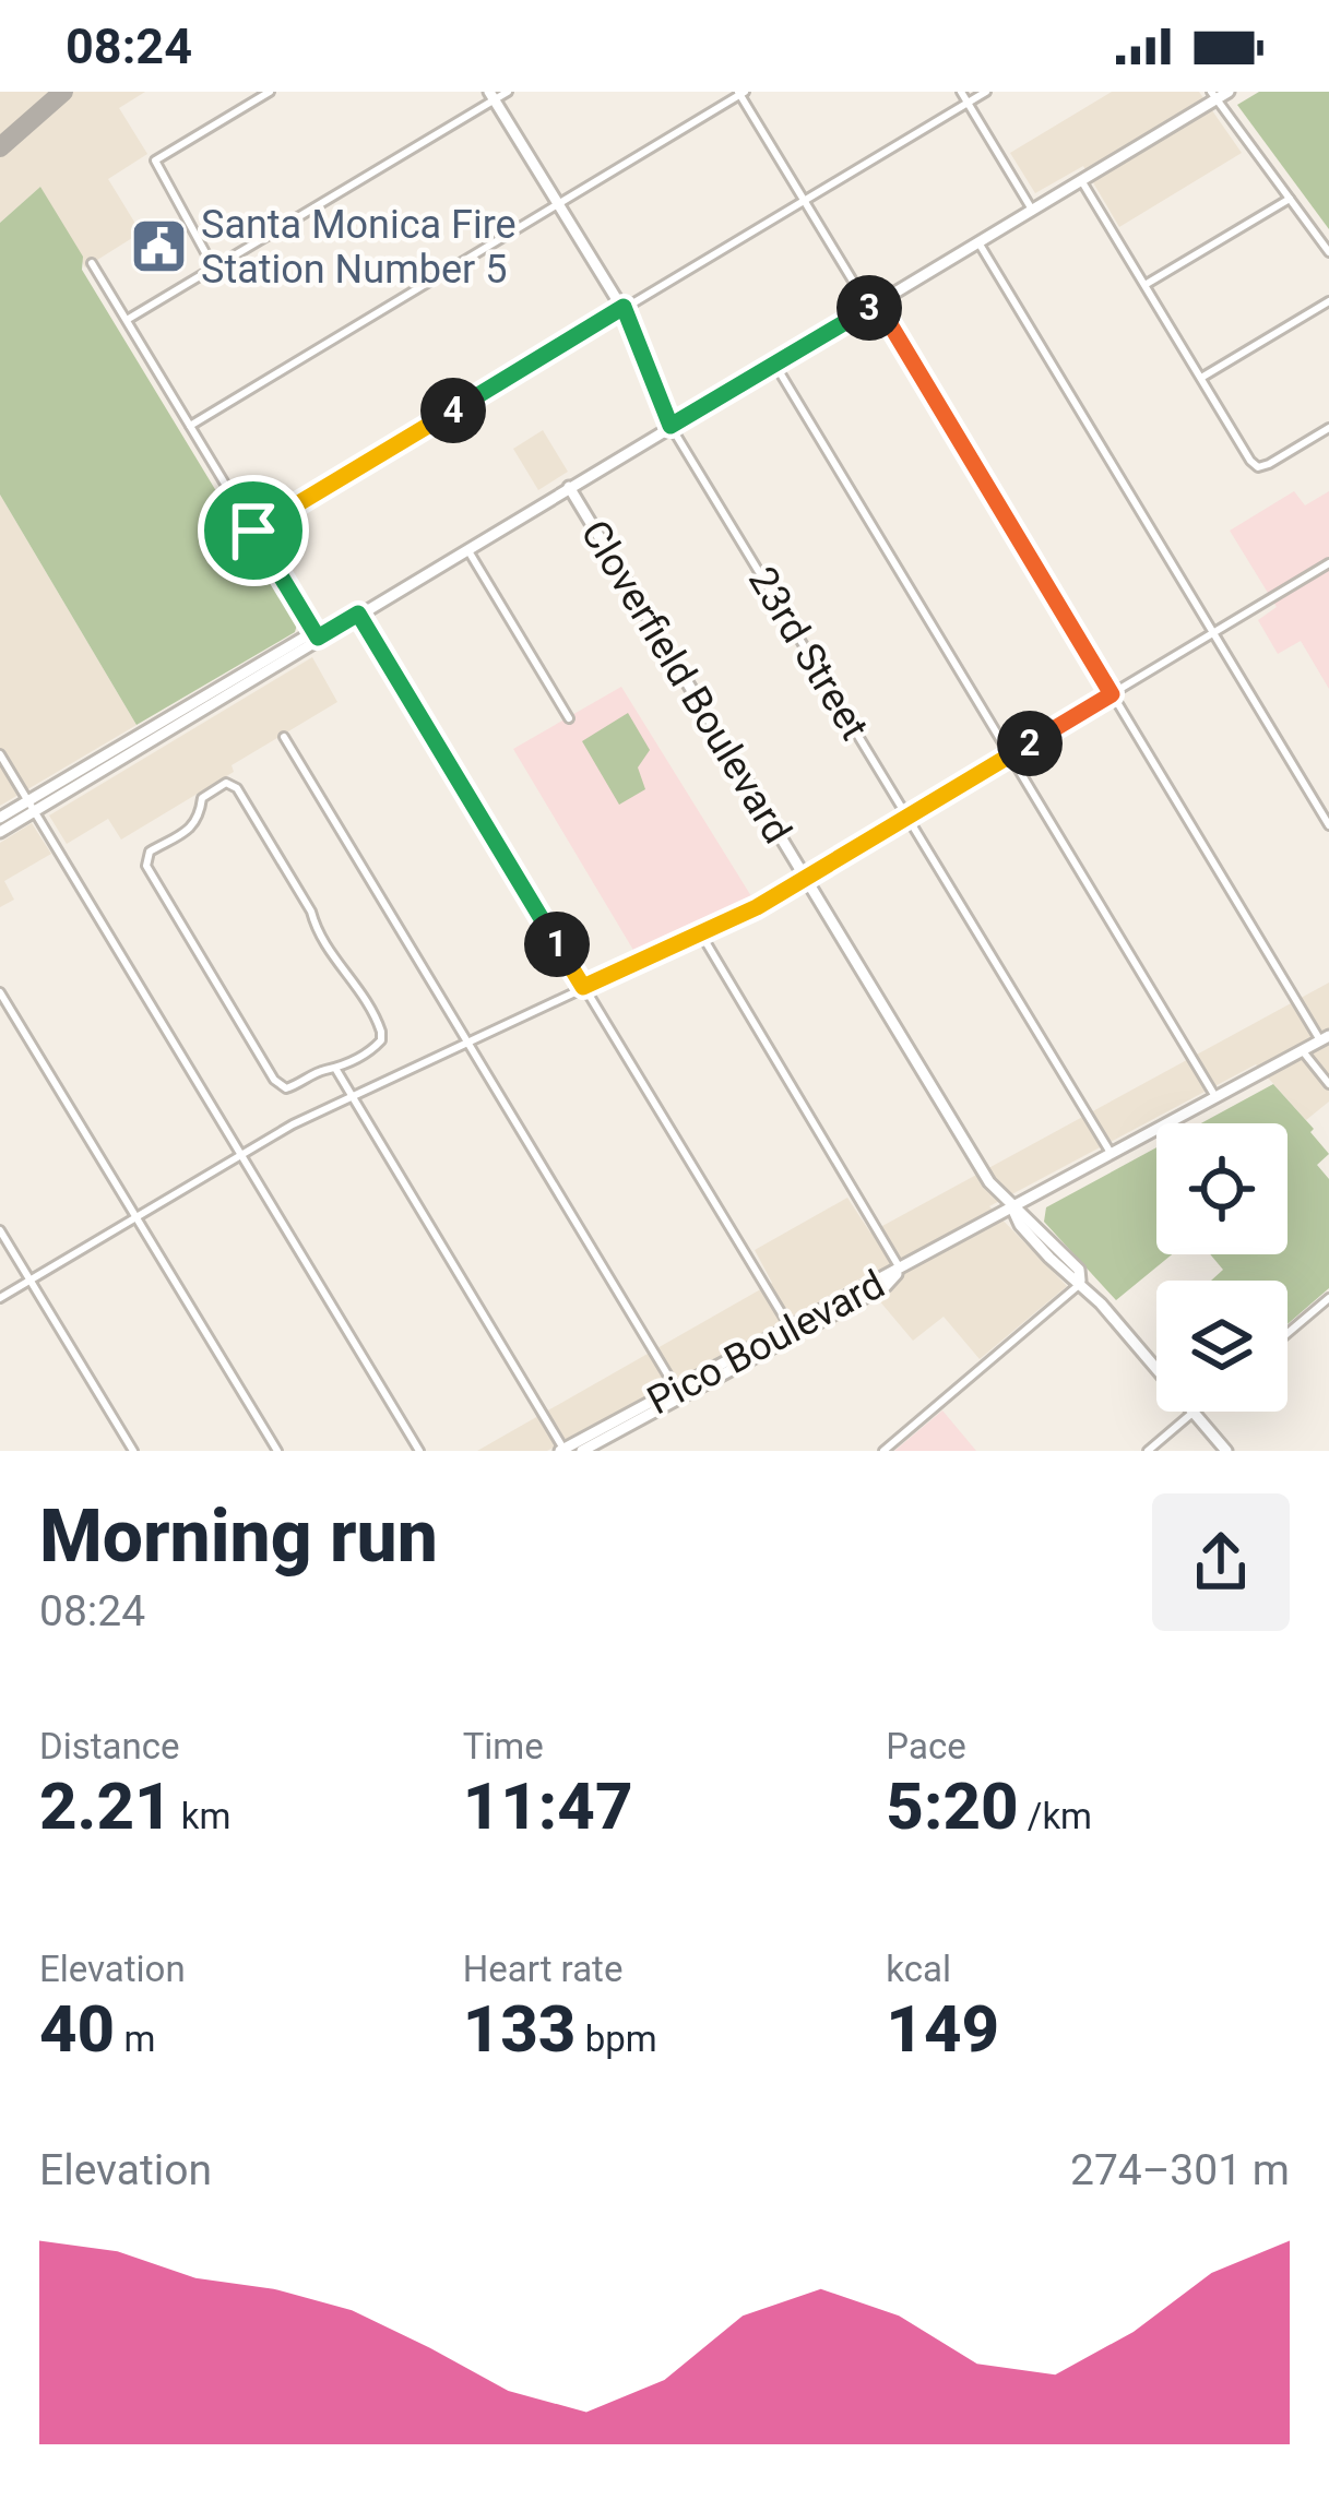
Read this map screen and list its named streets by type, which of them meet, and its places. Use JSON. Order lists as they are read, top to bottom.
{
  "streets": {
    "street": ["23rd Street", "Cloverfield Boulevard", "Pico Boulevard"]
  },
  "crossings": [
    ["23rd Street", "Pico Boulevard"],
    ["Cloverfield Boulevard", "Pico Boulevard"]
  ],
  "places": {
    "public building": ["Santa Monica Fire Station Number 5"]
  },
  "page": {
    "status": "08:24",
    "pins": [
      "3",
      "4",
      "2",
      "1"
    ],
    "heading": ["Morning run", "08:24"],
    "stats": [
      ["Distance", "2.21 km"],
      ["Time", "11:47"],
      ["Pace", "5:20 /km"],
      ["Elevation", "40 m"],
      ["Heart rate", "133 bpm"],
      ["kcal", "149"]
    ],
    "chart": ["Elevation", "274–301 m"]
  }
}
